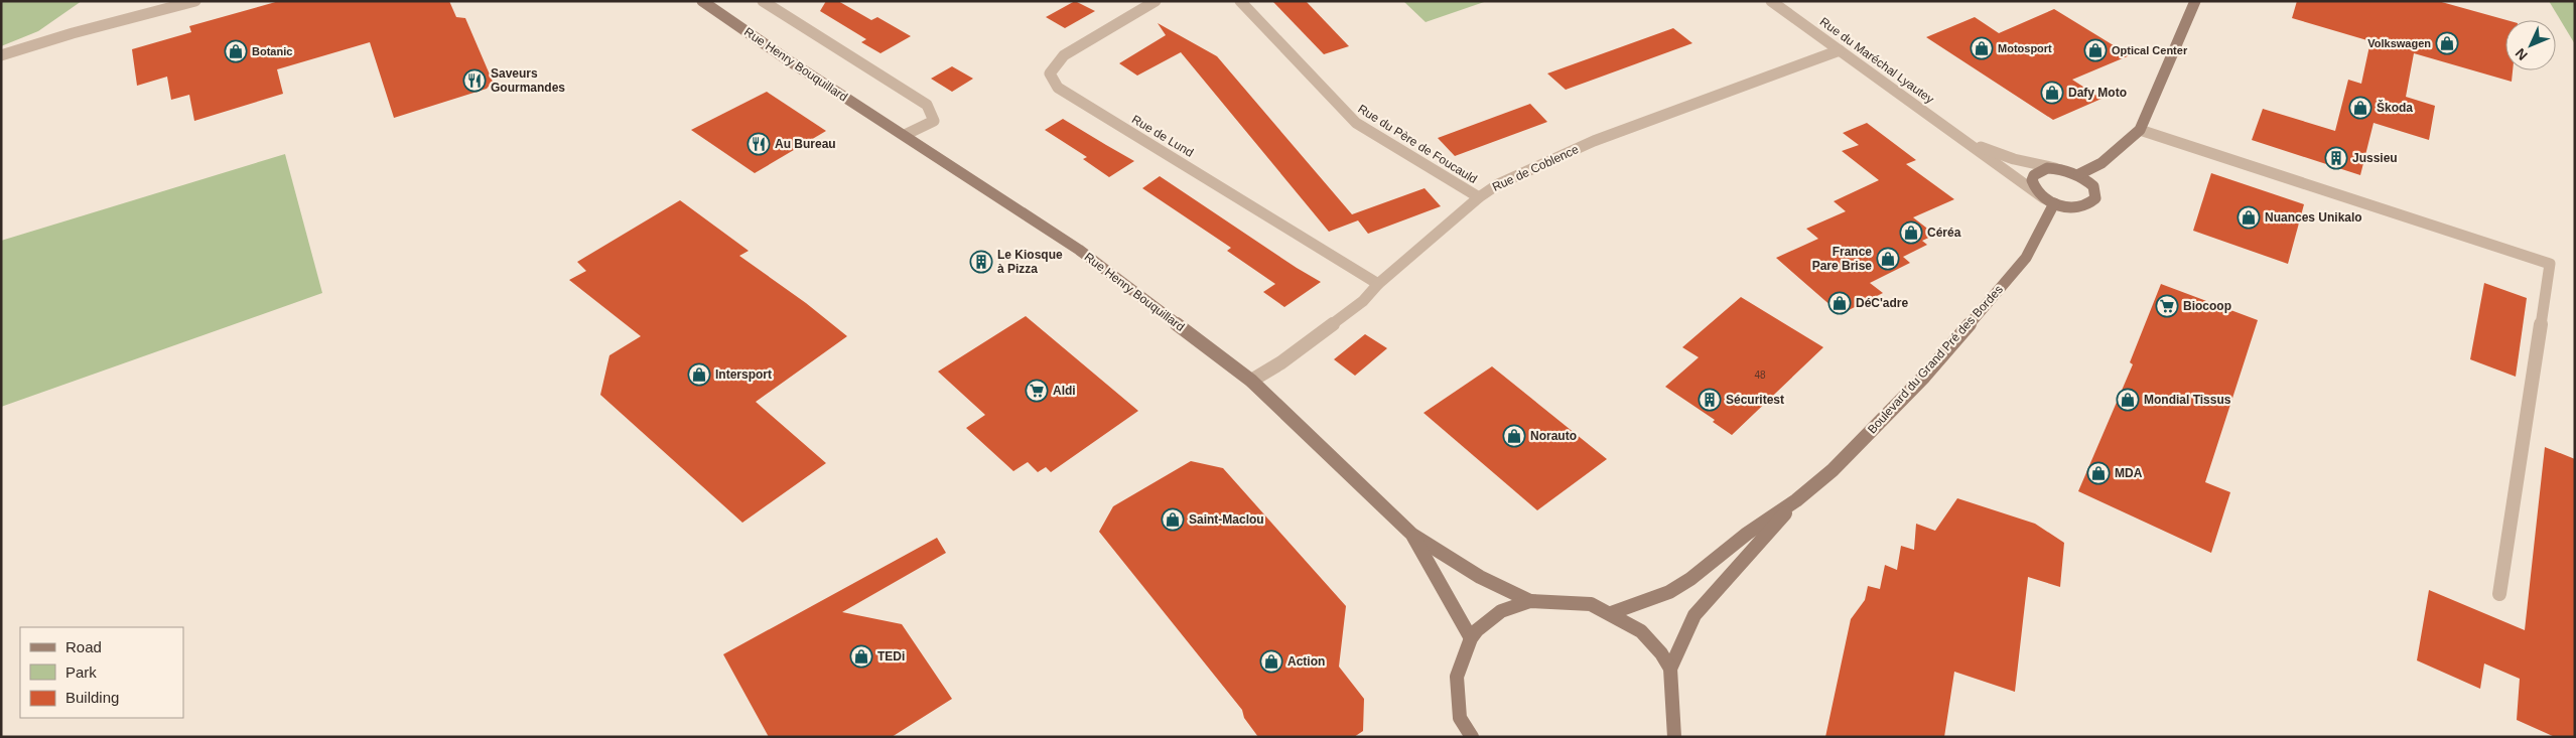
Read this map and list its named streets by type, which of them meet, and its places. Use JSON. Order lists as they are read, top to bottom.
{
  "streets": {
    "main road": ["Rue Henry Bouquillard", "Boulevard du Grand Pré des Bordes"],
    "street": [
      "Rue du Maréchal Lyautey",
      "Rue de Lund",
      "Rue du Père de Foucauld",
      "Rue de Coblence"
    ]
  },
  "crossings": [
    ["Rue du Maréchal Lyautey", "Rue de Coblence"],
    ["Rue du Maréchal Lyautey", "Boulevard du Grand Pré des Bordes"],
    ["Rue Henry Bouquillard", "Rue de Coblence"],
    ["Rue de Lund", "Rue de Coblence"],
    ["Rue du Père de Foucauld", "Rue de Coblence"]
  ],
  "places": {
    "shop": [
      "Volkswagen",
      "Motosport",
      "Optical Center",
      "Botanic",
      "Dafy Moto",
      "Škoda",
      "Nuances Unikalo",
      "Céréa",
      "France Pare Brise",
      "DéC'adre",
      "Intersport",
      "Mondial Tissus",
      "Norauto",
      "MDA",
      "Saint-Maclou",
      "TEDi",
      "Action"
    ],
    "restaurant": ["Saveurs Gourmandes", "Au Bureau"],
    "building": ["Jussieu", "Le Kiosque à Pizza", "Sécuritest"],
    "supermarket": ["Biocoop", "Aldi"]
  },
  "house_numbers": ["48"],
  "legend": ["Road", "Park", "Building"],
  "north": "bottom left"
}
